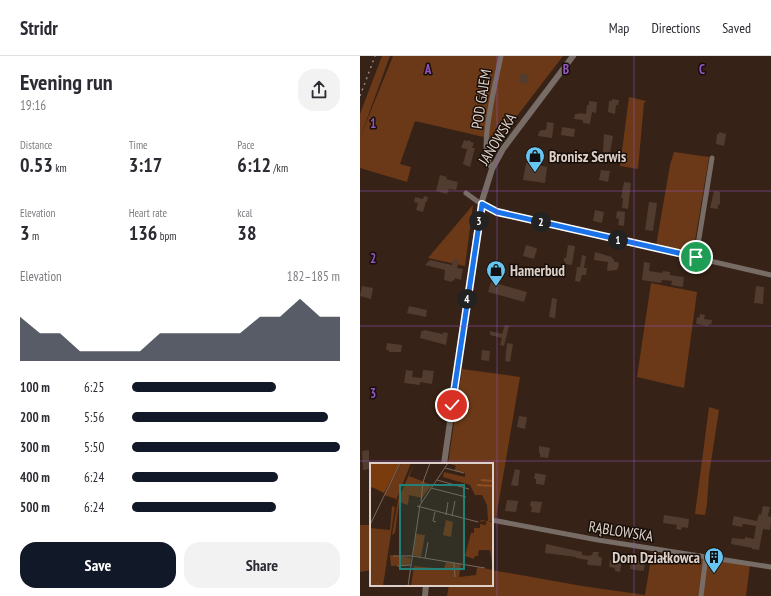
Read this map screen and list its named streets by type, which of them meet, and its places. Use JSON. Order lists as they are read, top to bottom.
{
  "streets": {
    "street": ["POD GAJEM", "JANOWSKA", "RĄBLOWSKA"]
  },
  "crossings": [
    ["POD GAJEM", "JANOWSKA"]
  ],
  "places": {
    "shop": ["Bronisz Serwis", "Hamerbud"],
    "building": ["Dom Działkowca"]
  },
  "page": {
    "header": "Stridr",
    "nav": ["Map", "Directions", "Saved"],
    "heading": ["Evening run", "19:16"],
    "stats": [
      ["Distance", "0.53 km"],
      ["Time", "3:17"],
      ["Pace", "6:12 /km"],
      ["Elevation", "3 m"],
      ["Heart rate", "136 bpm"],
      ["kcal", "38"]
    ],
    "pins": [
      "3",
      "2",
      "1",
      "4"
    ],
    "chart": ["Elevation", "182–185 m"],
    "list": [
      {
        "name": "100 m",
        "note": "6:25"
      },
      {
        "name": "200 m",
        "note": "5:56"
      },
      {
        "name": "300 m",
        "note": "5:50"
      },
      {
        "name": "400 m",
        "note": "6:24"
      },
      {
        "name": "500 m",
        "note": "6:24"
      }
    ],
    "buttons": ["Save", "Share"]
  },
  "grid": {
    "columns": ["A", "B", "C"],
    "rows": ["1", "2", "3"]
  }
}
